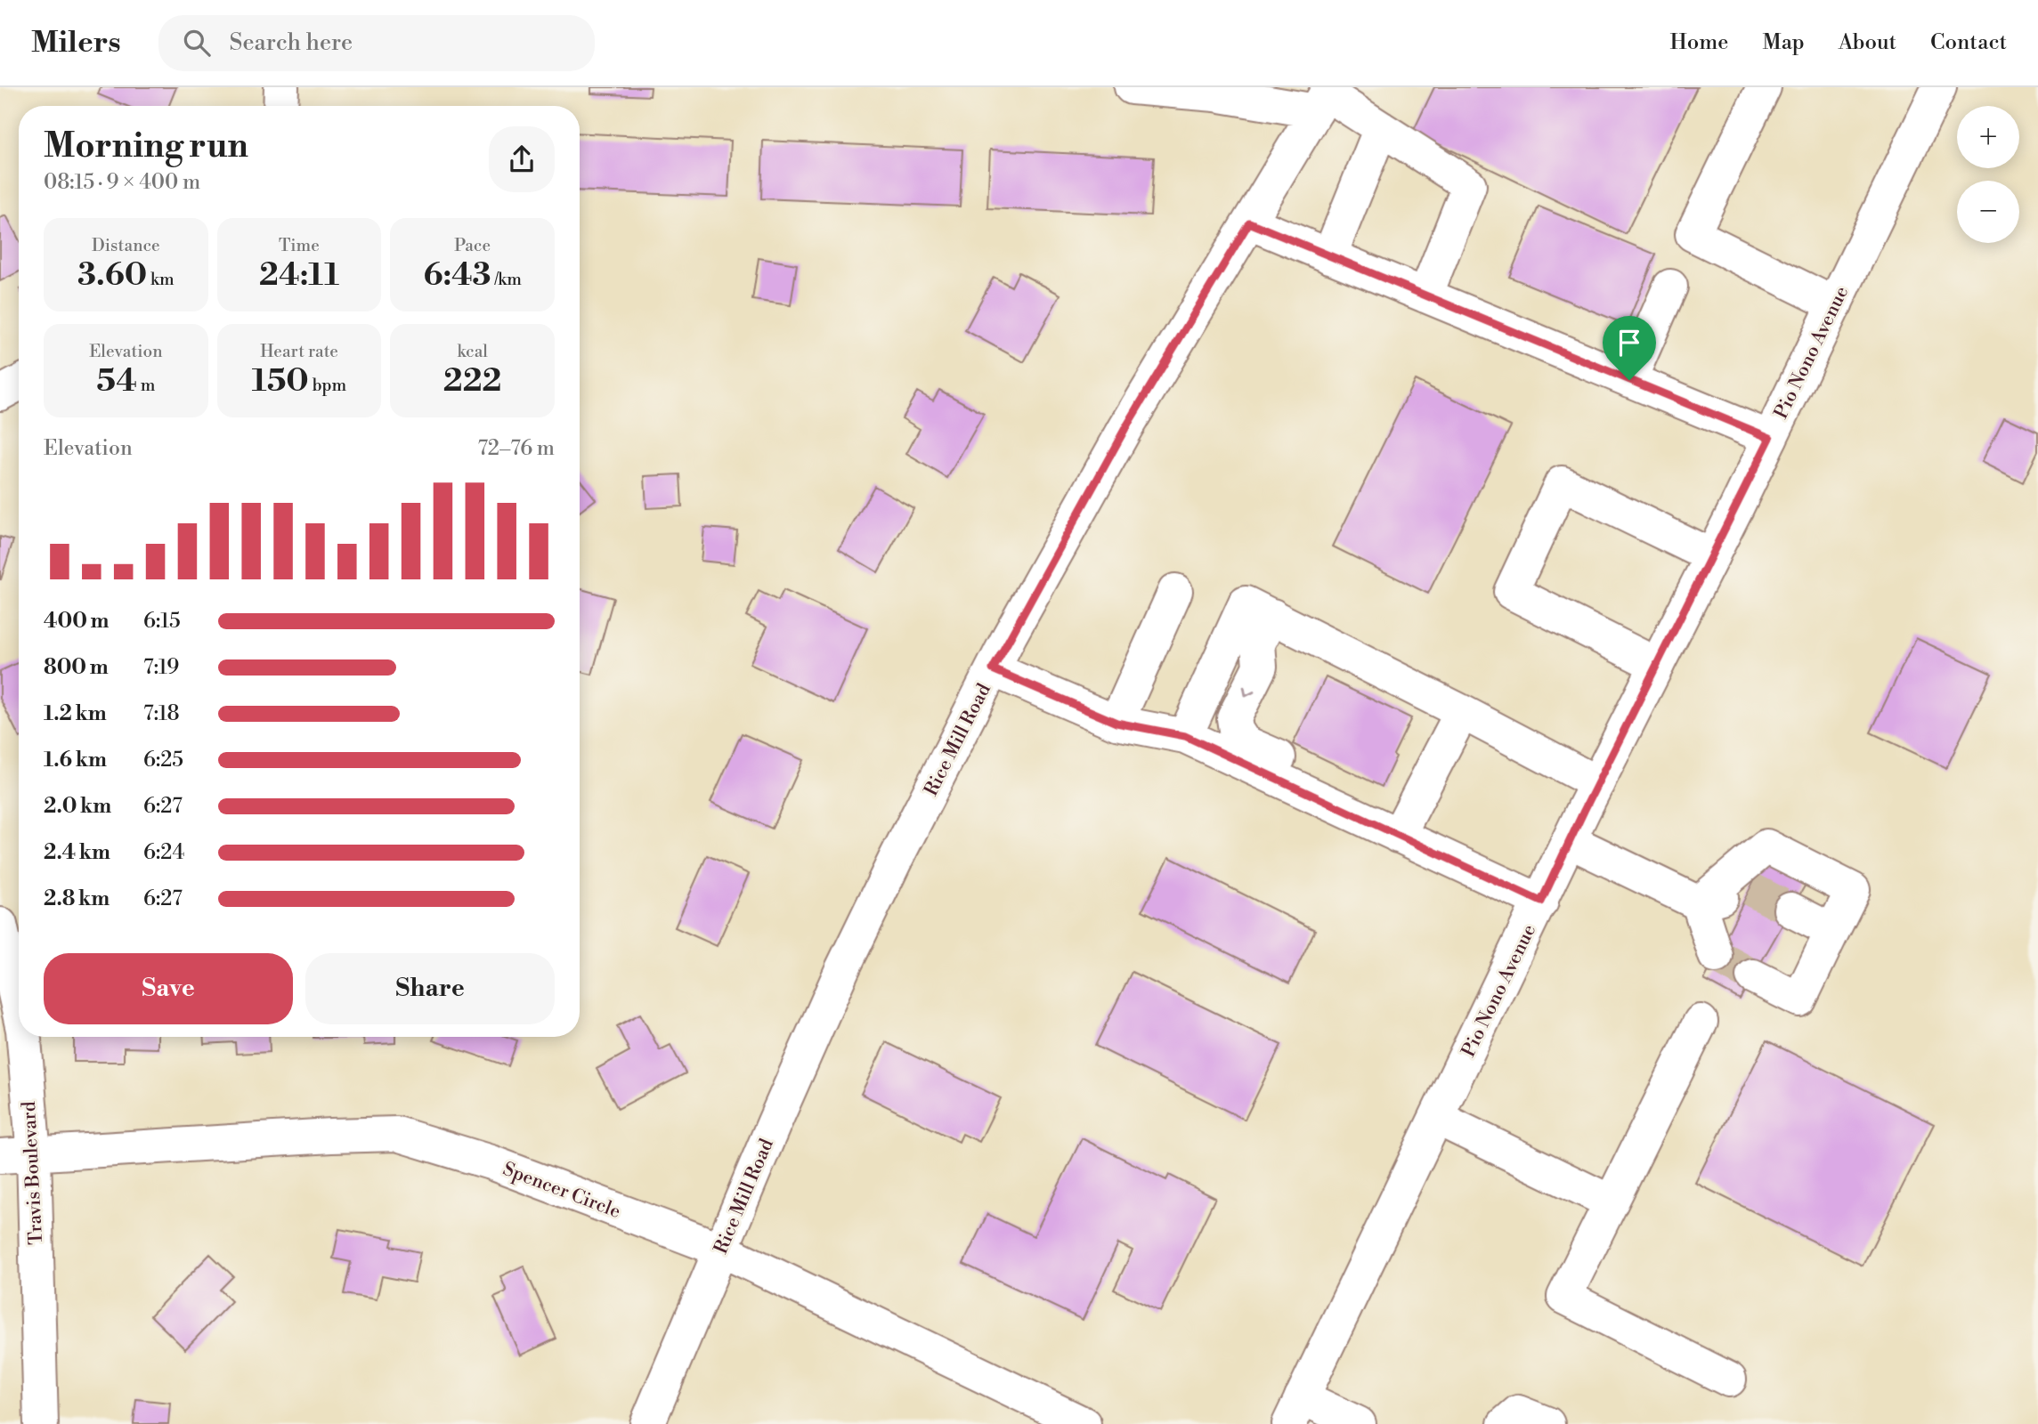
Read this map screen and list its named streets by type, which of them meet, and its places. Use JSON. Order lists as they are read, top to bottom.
{
  "streets": {
    "street": [
      "Pio Nono Avenue",
      "Rice Mill Road",
      "Travis Boulevard",
      "Spencer Circle"
    ]
  },
  "crossings": [
    ["Rice Mill Road", "Spencer Circle"],
    ["Travis Boulevard", "Spencer Circle"]
  ],
  "page": {
    "header": "Milers",
    "search": "Search here",
    "nav": [
      "Home",
      "Map",
      "About",
      "Contact"
    ],
    "map_buttons": ["+", "−"],
    "heading": ["Morning run", "08:15 · 9 × 400 m"],
    "stats": [
      ["Distance", "3.60 km"],
      ["Time", "24:11"],
      ["Pace", "6:43 /km"],
      ["Elevation", "54 m"],
      ["Heart rate", "150 bpm"],
      ["kcal", "222"]
    ],
    "chart": ["Elevation", "72–76 m"],
    "list": [
      {
        "name": "400 m",
        "note": "6:15"
      },
      {
        "name": "800 m",
        "note": "7:19"
      },
      {
        "name": "1.2 km",
        "note": "7:18"
      },
      {
        "name": "1.6 km",
        "note": "6:25"
      },
      {
        "name": "2.0 km",
        "note": "6:27"
      },
      {
        "name": "2.4 km",
        "note": "6:24"
      },
      {
        "name": "2.8 km",
        "note": "6:27"
      }
    ],
    "buttons": ["Save", "Share"]
  }
}
